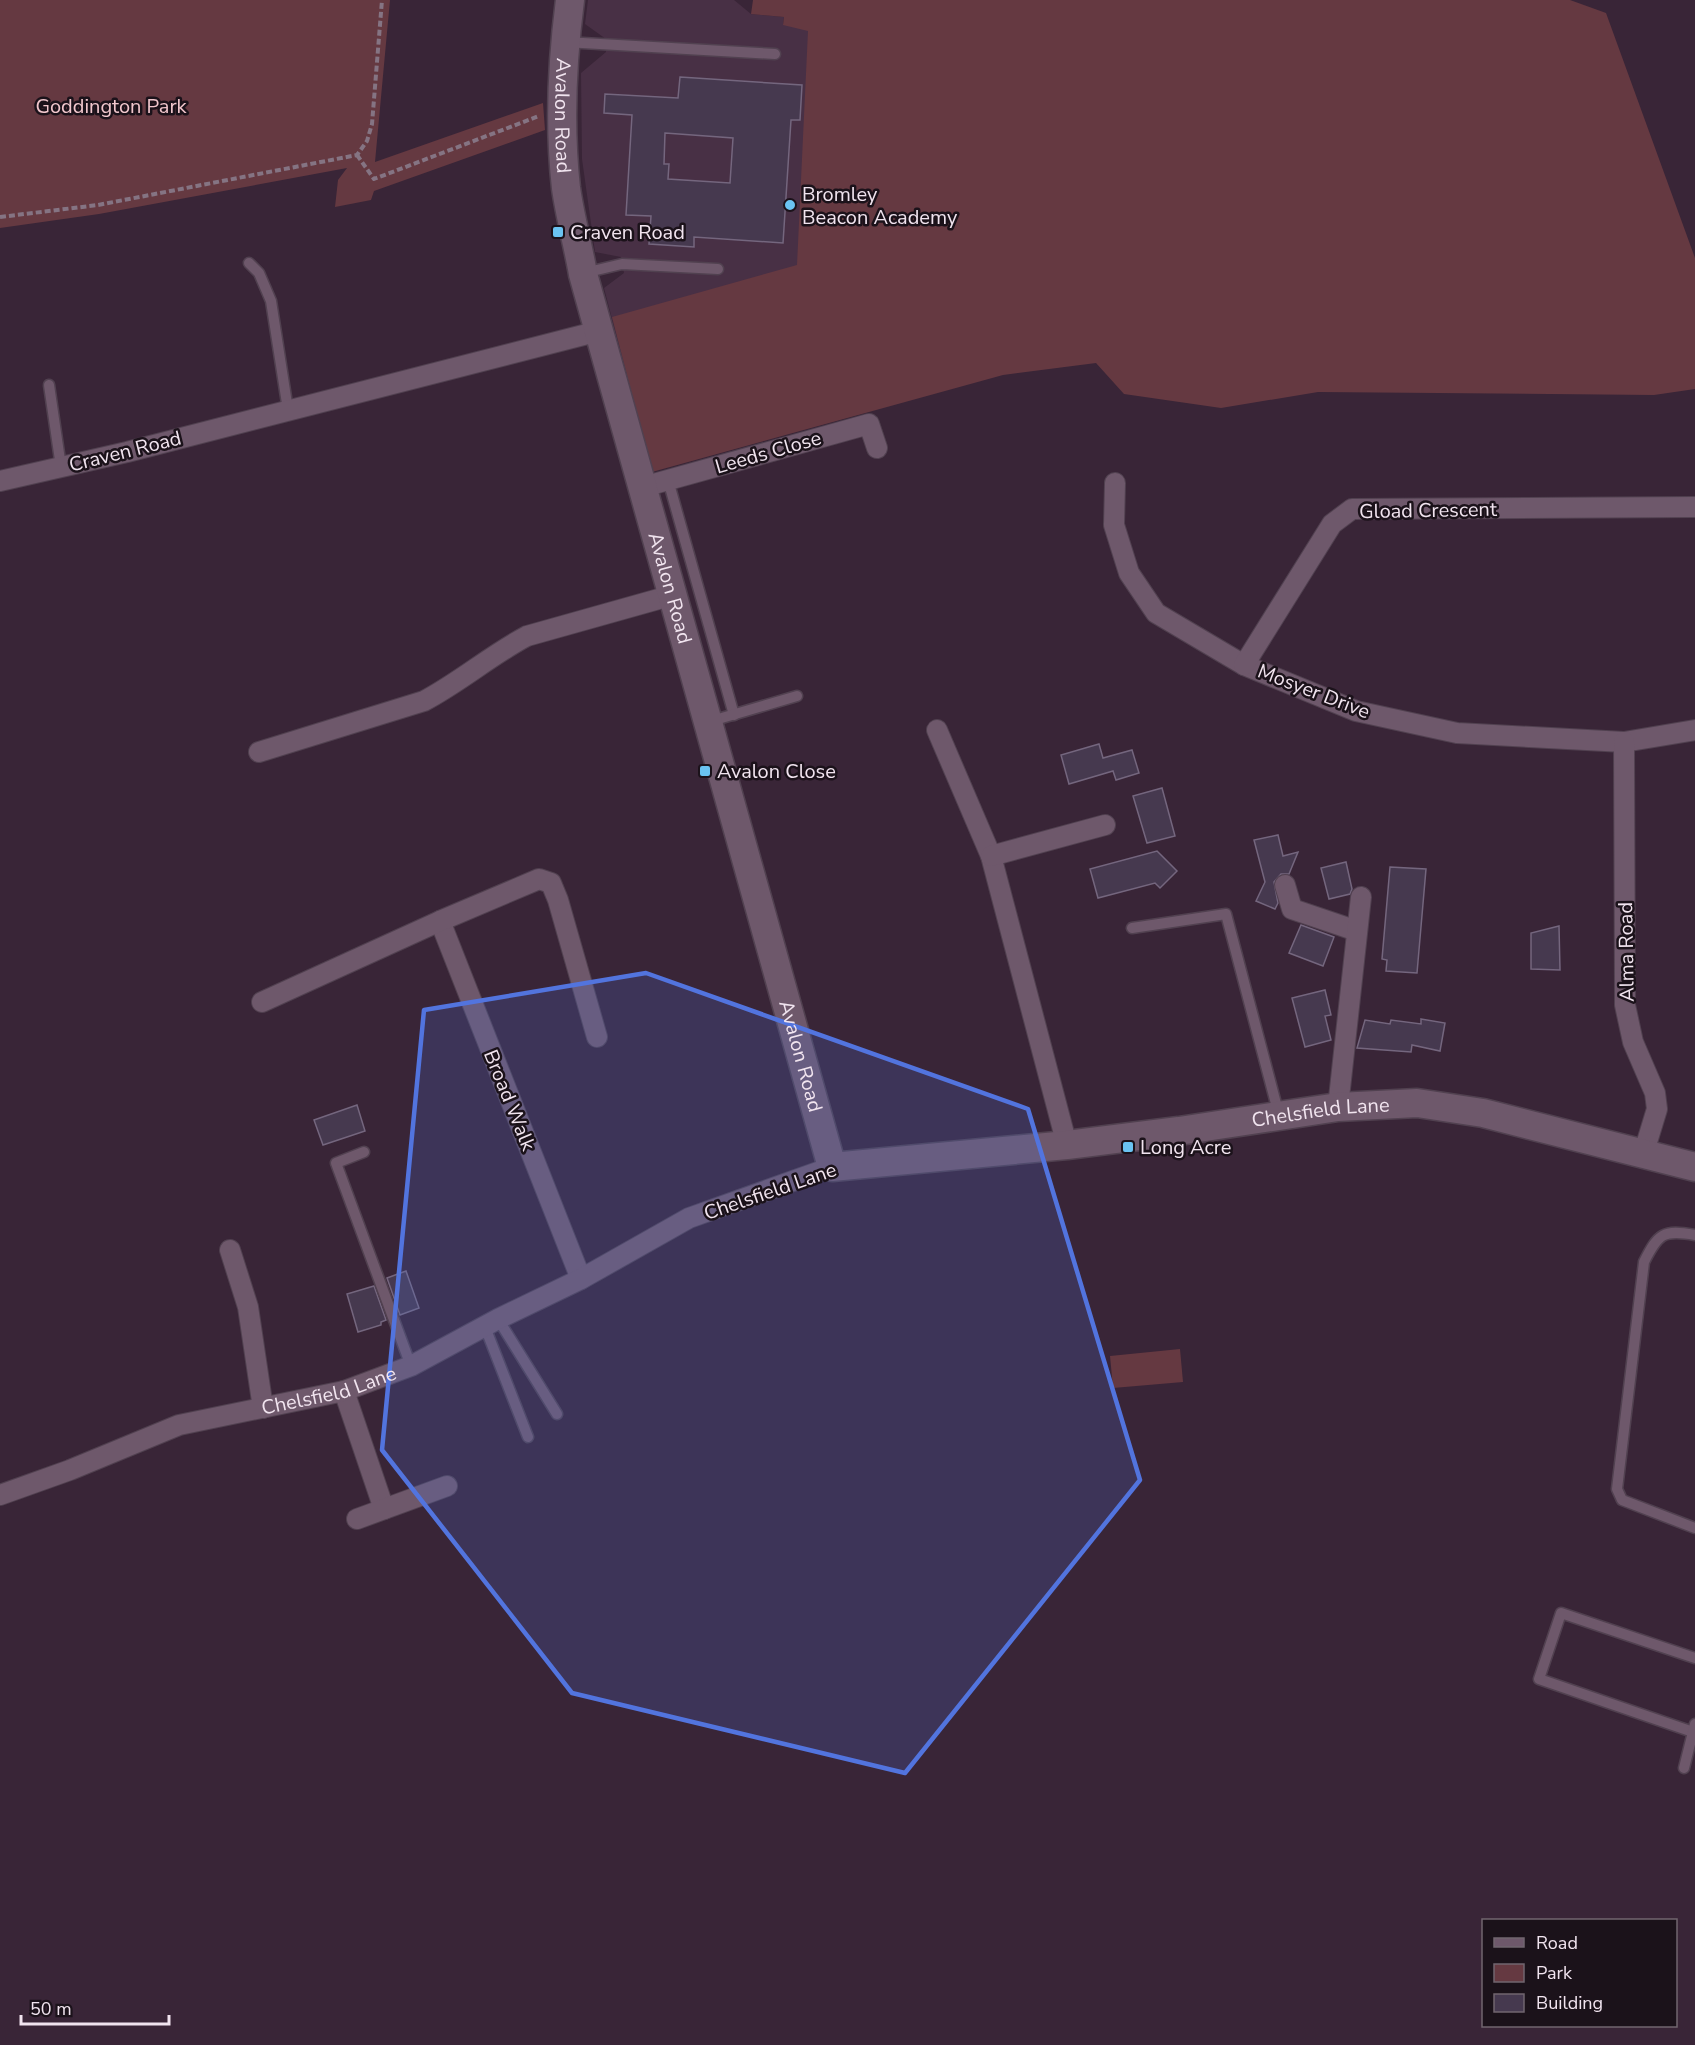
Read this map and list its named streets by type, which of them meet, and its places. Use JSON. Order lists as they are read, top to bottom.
{
  "streets": {
    "street": [
      "Avalon Road",
      "Craven Road",
      "Leeds Close",
      "Gload Crescent",
      "Mosyer Drive",
      "Alma Road",
      "Broad Walk",
      "Chelsfield Lane"
    ]
  },
  "crossings": [
    ["Avalon Road", "Craven Road"],
    ["Avalon Road", "Leeds Close"],
    ["Avalon Road", "Chelsfield Lane"],
    ["Gload Crescent", "Mosyer Drive"],
    ["Mosyer Drive", "Alma Road"],
    ["Alma Road", "Chelsfield Lane"],
    ["Broad Walk", "Chelsfield Lane"]
  ],
  "parks": ["Goddington Park"],
  "places": {
    "other": ["Bromley Beacon Academy"],
    "transit": ["Craven Road", "Avalon Close", "Long Acre"]
  },
  "legend": ["Road", "Park", "Building"],
  "scale_bar": "50 m"
}
